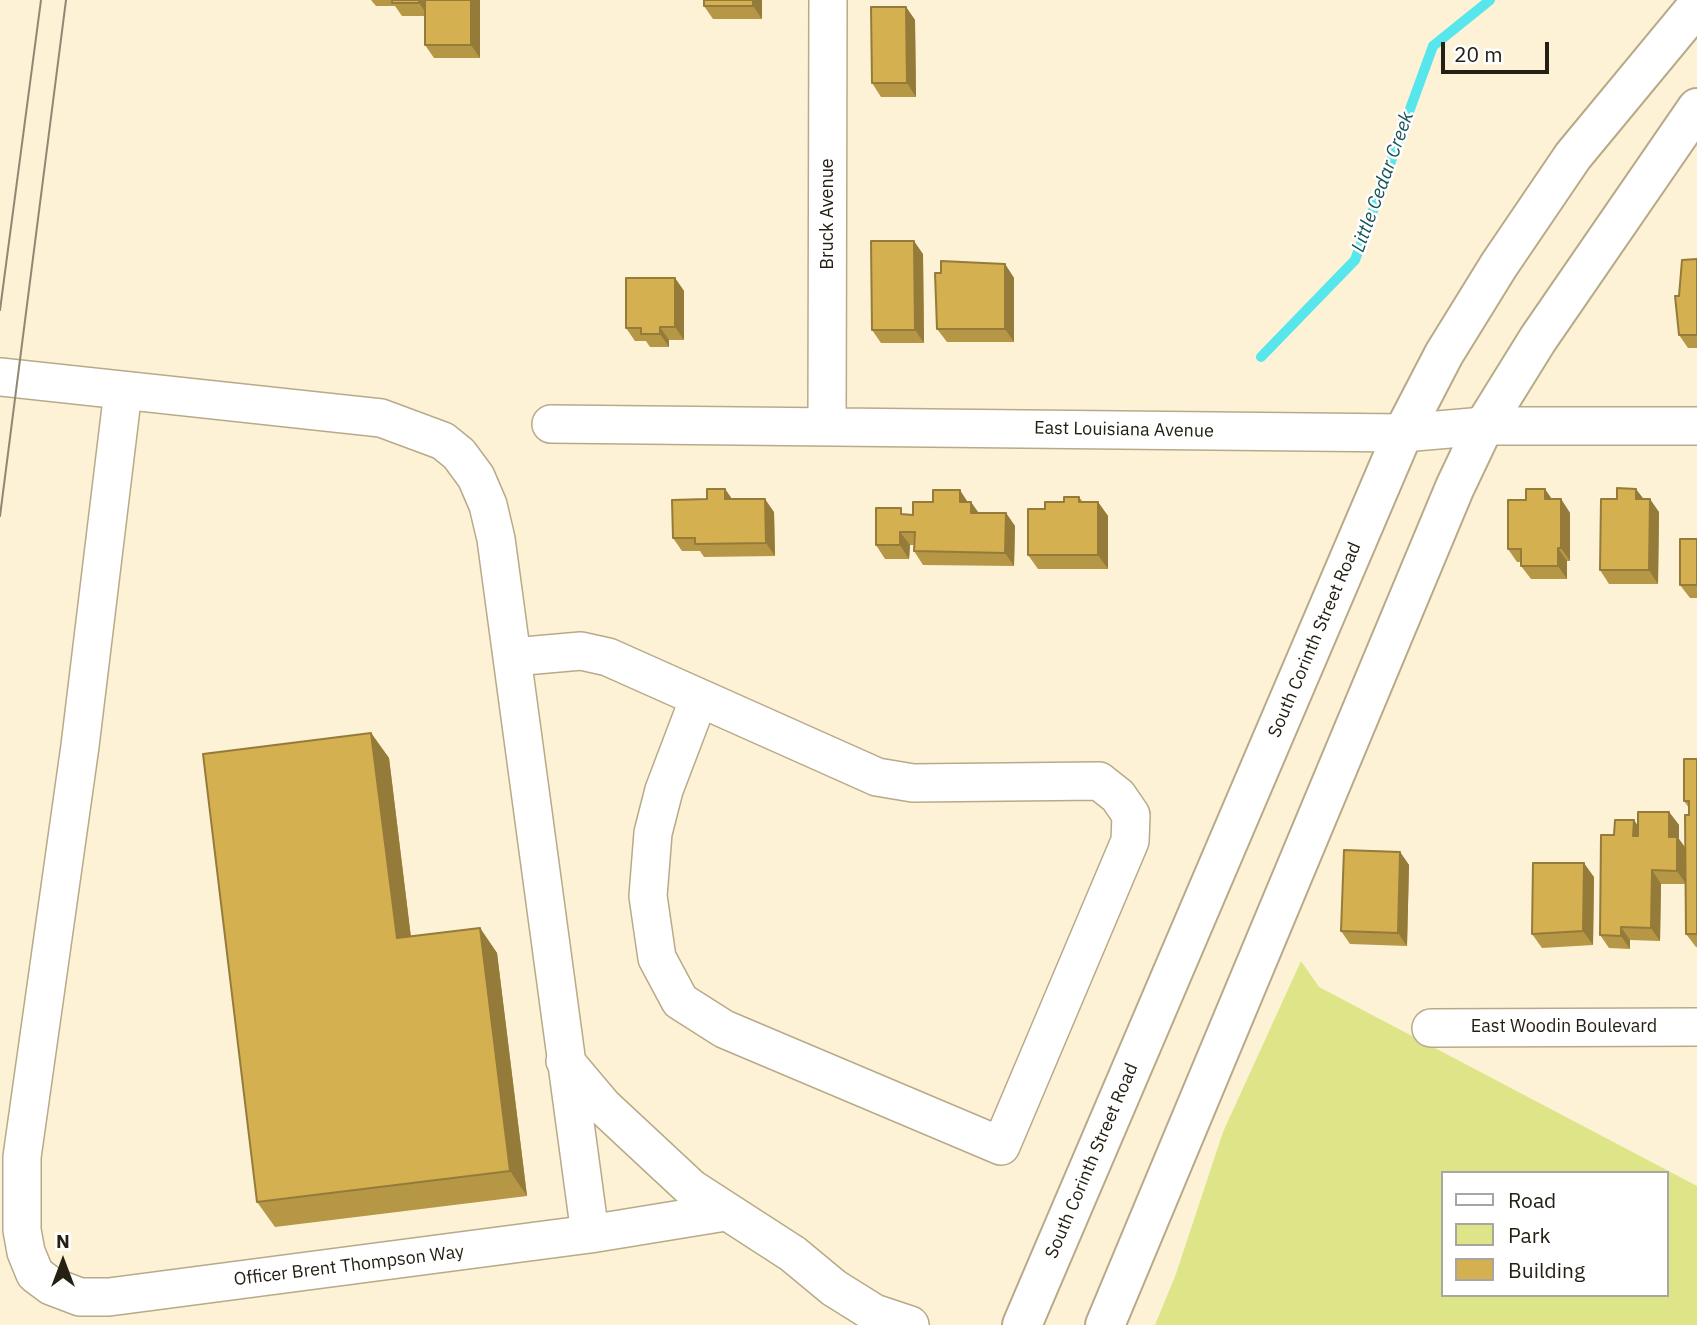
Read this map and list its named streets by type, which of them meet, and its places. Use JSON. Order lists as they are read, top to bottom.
{
  "streets": {
    "main road": ["South Corinth Street Road"],
    "street": [
      "Bruck Avenue",
      "East Louisiana Avenue",
      "East Woodin Boulevard",
      "Officer Brent Thompson Way"
    ]
  },
  "crossings": [
    ["Bruck Avenue", "East Louisiana Avenue"],
    ["East Louisiana Avenue", "South Corinth Street Road"]
  ],
  "water": ["Little Cedar Creek"],
  "legend": ["Road", "Park", "Building"],
  "scale_bar": "20 m",
  "north": "top"
}
